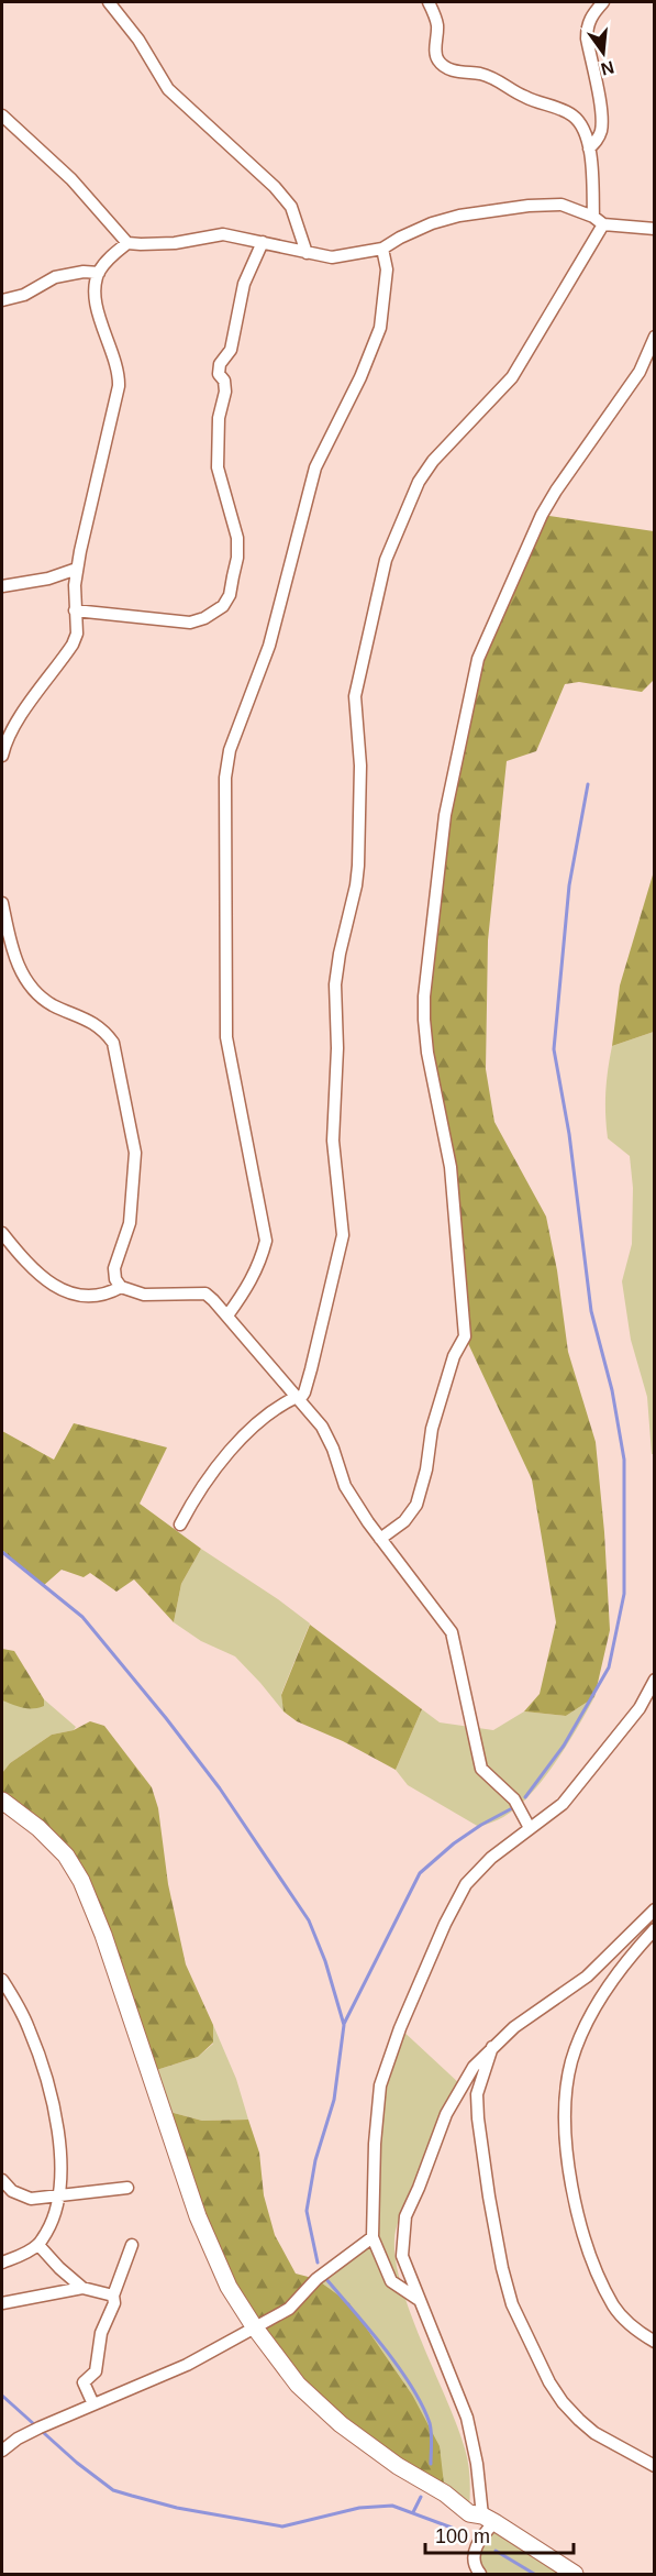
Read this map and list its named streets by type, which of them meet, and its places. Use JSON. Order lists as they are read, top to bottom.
{
  "scale_bar": "100 m",
  "north": "bottom"
}
